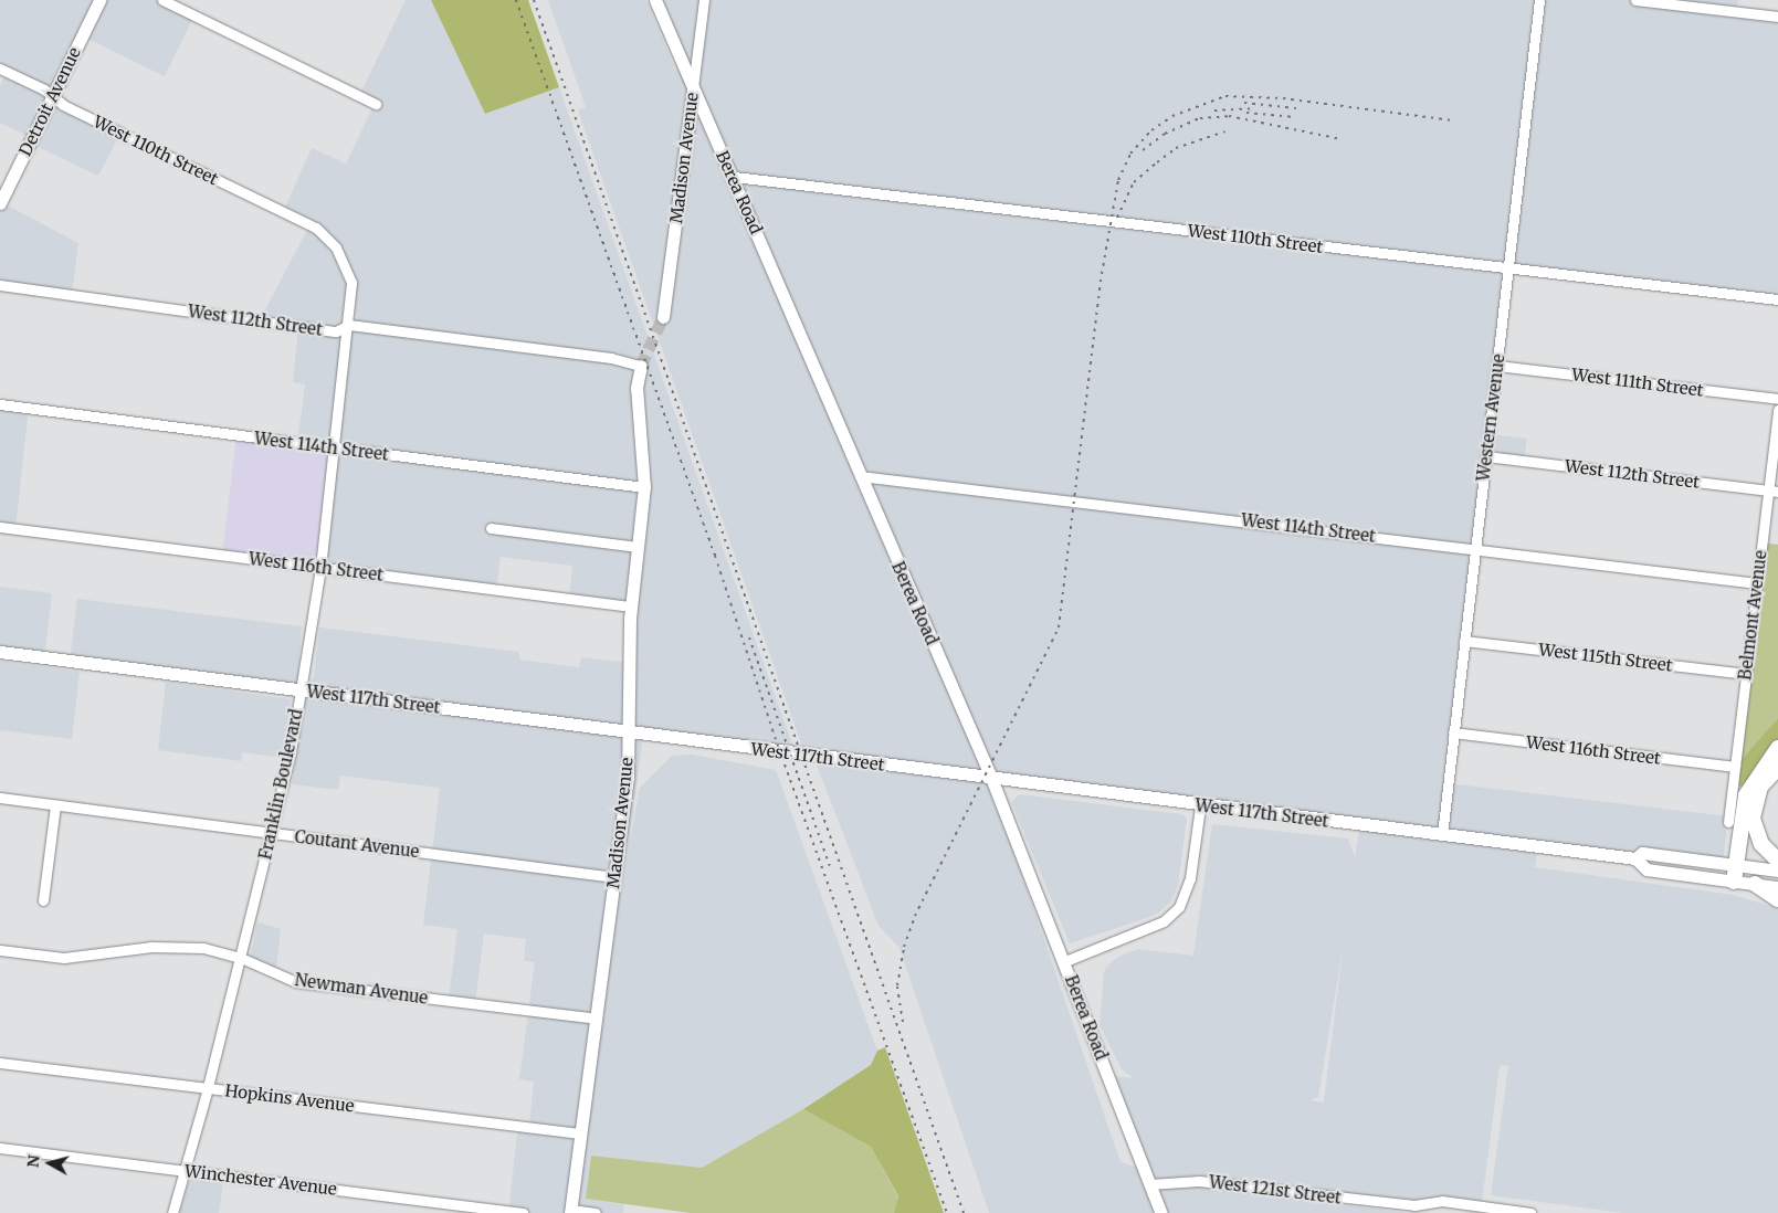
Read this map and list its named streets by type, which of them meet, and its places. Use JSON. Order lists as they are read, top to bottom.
{
  "streets": {
    "main road": [
      "Detroit Avenue",
      "Madison Avenue",
      "Berea Road",
      "West 117th Street"
    ],
    "street": [
      "West 110th Street",
      "West 112th Street",
      "West 111th Street",
      "Western Avenue",
      "West 114th Street",
      "West 116th Street",
      "Belmont Avenue",
      "West 115th Street",
      "Franklin Boulevard",
      "Coutant Avenue",
      "Newman Avenue",
      "Hopkins Avenue",
      "Winchester Avenue",
      "West 121st Street"
    ]
  },
  "crossings": [
    ["Detroit Avenue", "West 110th Street"],
    ["West 110th Street", "Berea Road"],
    ["West 110th Street", "Western Avenue"],
    ["West 110th Street", "Franklin Boulevard"],
    ["Madison Avenue", "Berea Road"],
    ["Madison Avenue", "West 112th Street"],
    ["Madison Avenue", "West 114th Street"],
    ["Madison Avenue", "West 116th Street"],
    ["Madison Avenue", "West 117th Street"],
    ["Madison Avenue", "Coutant Avenue"],
    ["Madison Avenue", "Newman Avenue"],
    ["Madison Avenue", "Hopkins Avenue"],
    ["Berea Road", "West 114th Street"],
    ["Berea Road", "West 117th Street"],
    ["Berea Road", "West 121st Street"],
    ["West 112th Street", "Western Avenue"],
    ["West 112th Street", "Belmont Avenue"],
    ["West 112th Street", "Franklin Boulevard"],
    ["West 111th Street", "Western Avenue"],
    ["Western Avenue", "West 114th Street"],
    ["Western Avenue", "West 116th Street"],
    ["Western Avenue", "West 115th Street"],
    ["Western Avenue", "West 117th Street"],
    ["West 114th Street", "Belmont Avenue"],
    ["West 114th Street", "Franklin Boulevard"],
    ["West 116th Street", "Belmont Avenue"],
    ["West 116th Street", "Franklin Boulevard"],
    ["Belmont Avenue", "West 115th Street"],
    ["West 117th Street", "Franklin Boulevard"],
    ["Franklin Boulevard", "Coutant Avenue"],
    ["Franklin Boulevard", "Newman Avenue"],
    ["Franklin Boulevard", "Hopkins Avenue"],
    ["Franklin Boulevard", "Winchester Avenue"]
  ],
  "north": "left"
}
